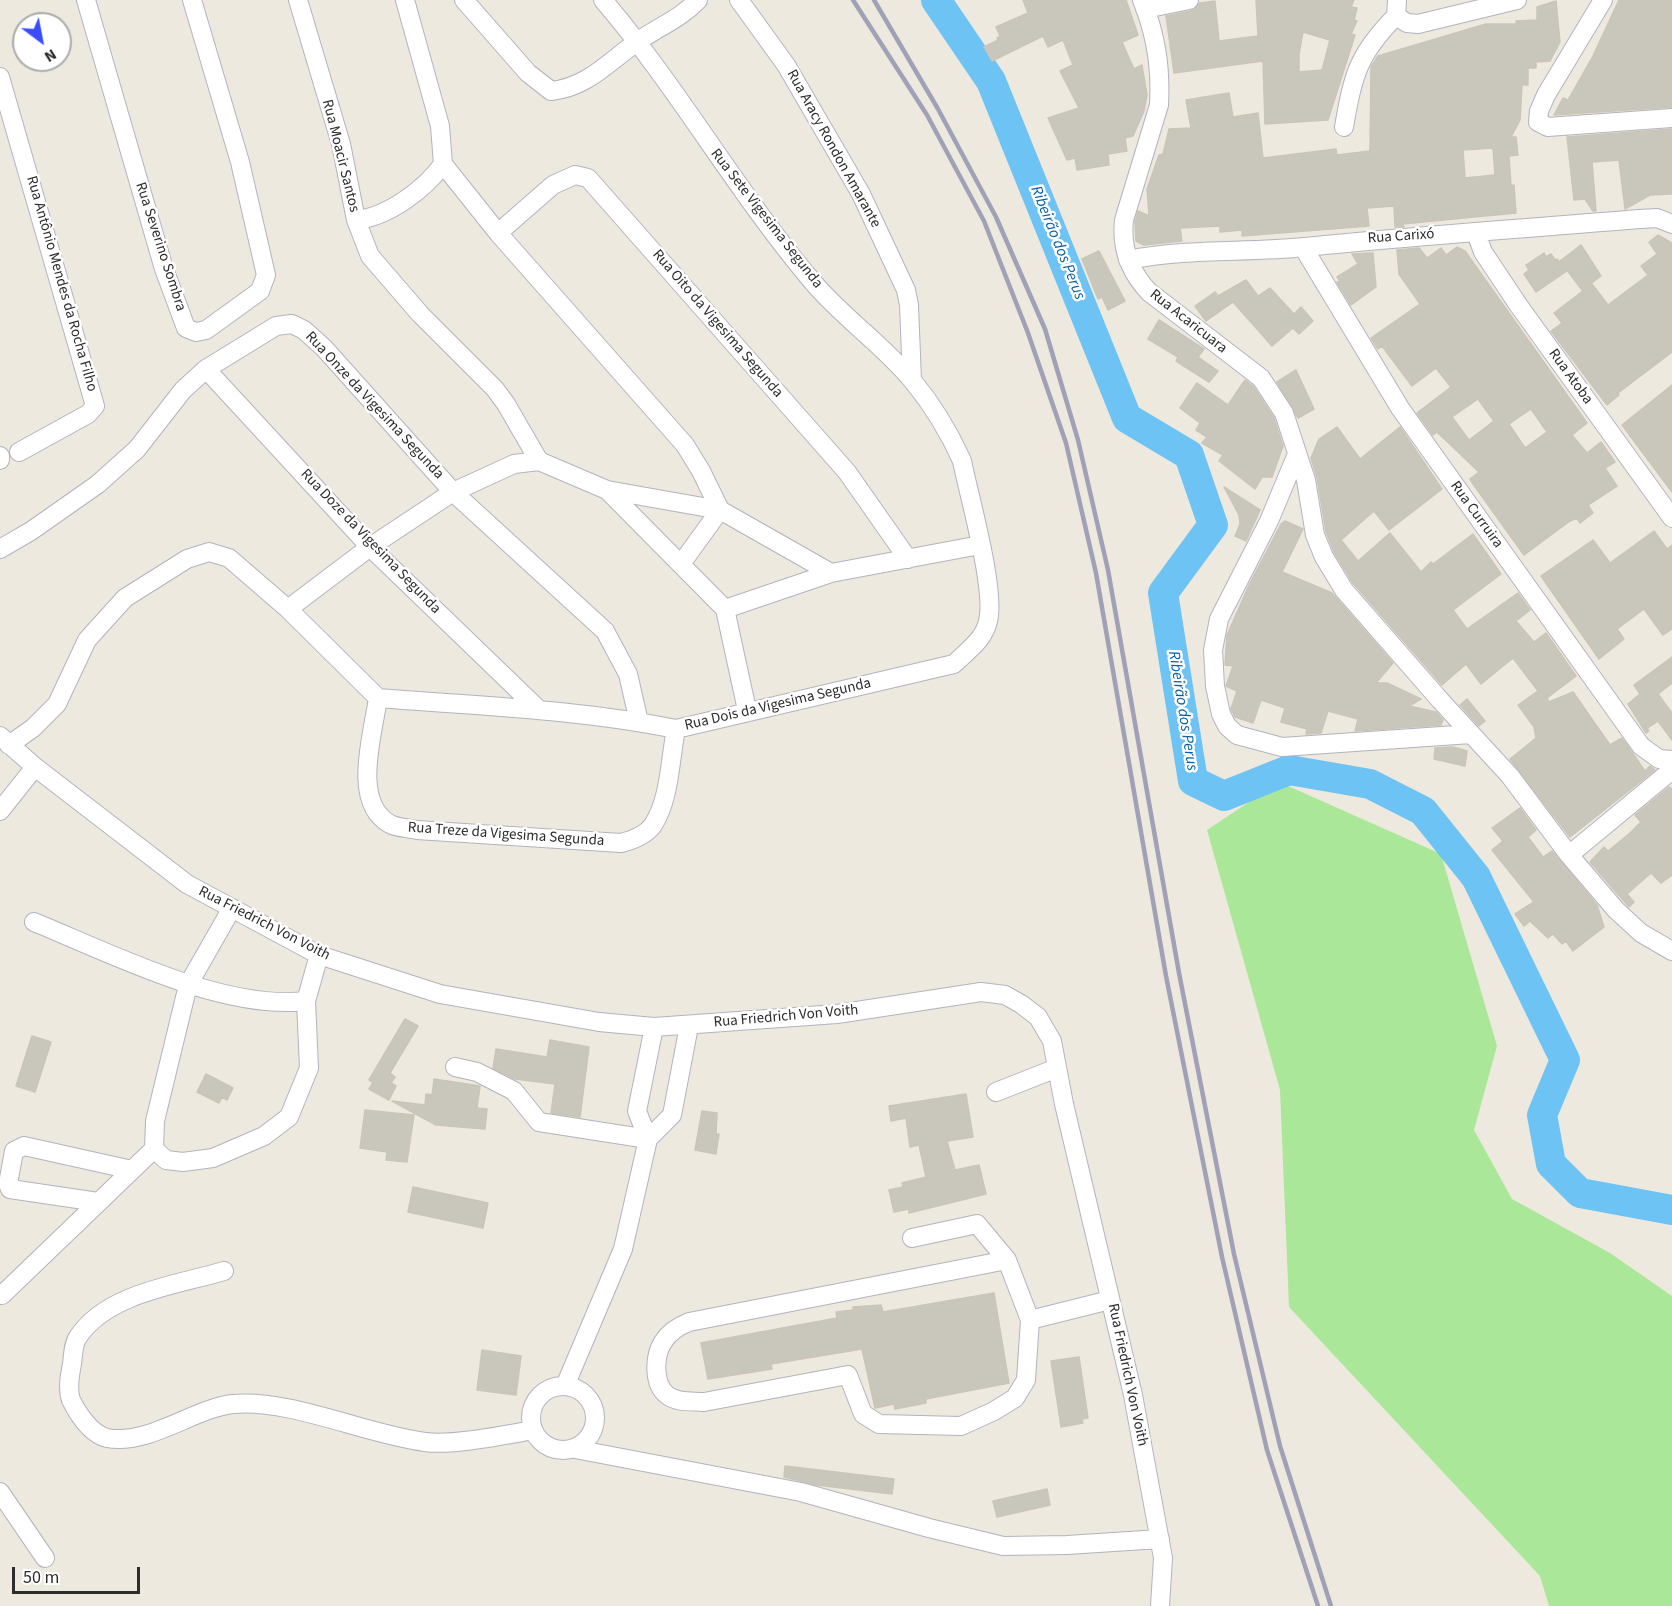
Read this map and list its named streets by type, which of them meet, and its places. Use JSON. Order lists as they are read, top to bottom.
{
  "streets": {
    "street": [
      "Rua Aracy Rondon Amarante",
      "Rua Moacir Santos",
      "Rua Sete Vigesima Segunda",
      "Rua Carixó",
      "Rua Severino Sombra",
      "Rua Antônio Mendes da Rocha Filho",
      "Rua Acaricuara",
      "Rua Oito da Vigesima Segunda",
      "Rua Atoba",
      "Rua Onze da Vigesima Segunda",
      "Rua Curruira",
      "Rua Doze da Vigesima Segunda",
      "Rua Dois da Vigesima Segunda",
      "Rua Treze da Vigesima Segunda",
      "Rua Friedrich Von Voith"
    ]
  },
  "crossings": [
    ["Rua Aracy Rondon Amarante", "Rua Sete Vigesima Segunda"],
    ["Rua Aracy Rondon Amarante", "Rua Dois da Vigesima Segunda"],
    ["Rua Sete Vigesima Segunda", "Rua Dois da Vigesima Segunda"],
    ["Rua Carixó", "Rua Acaricuara"],
    ["Rua Carixó", "Rua Atoba"],
    ["Rua Carixó", "Rua Curruira"],
    ["Rua Onze da Vigesima Segunda", "Rua Doze da Vigesima Segunda"],
    ["Rua Onze da Vigesima Segunda", "Rua Dois da Vigesima Segunda"],
    ["Rua Doze da Vigesima Segunda", "Rua Dois da Vigesima Segunda"],
    ["Rua Dois da Vigesima Segunda", "Rua Treze da Vigesima Segunda"]
  ],
  "water": ["Ribeirão dos Perus"],
  "scale_bar": "50 m",
  "north": "bottom right"
}
